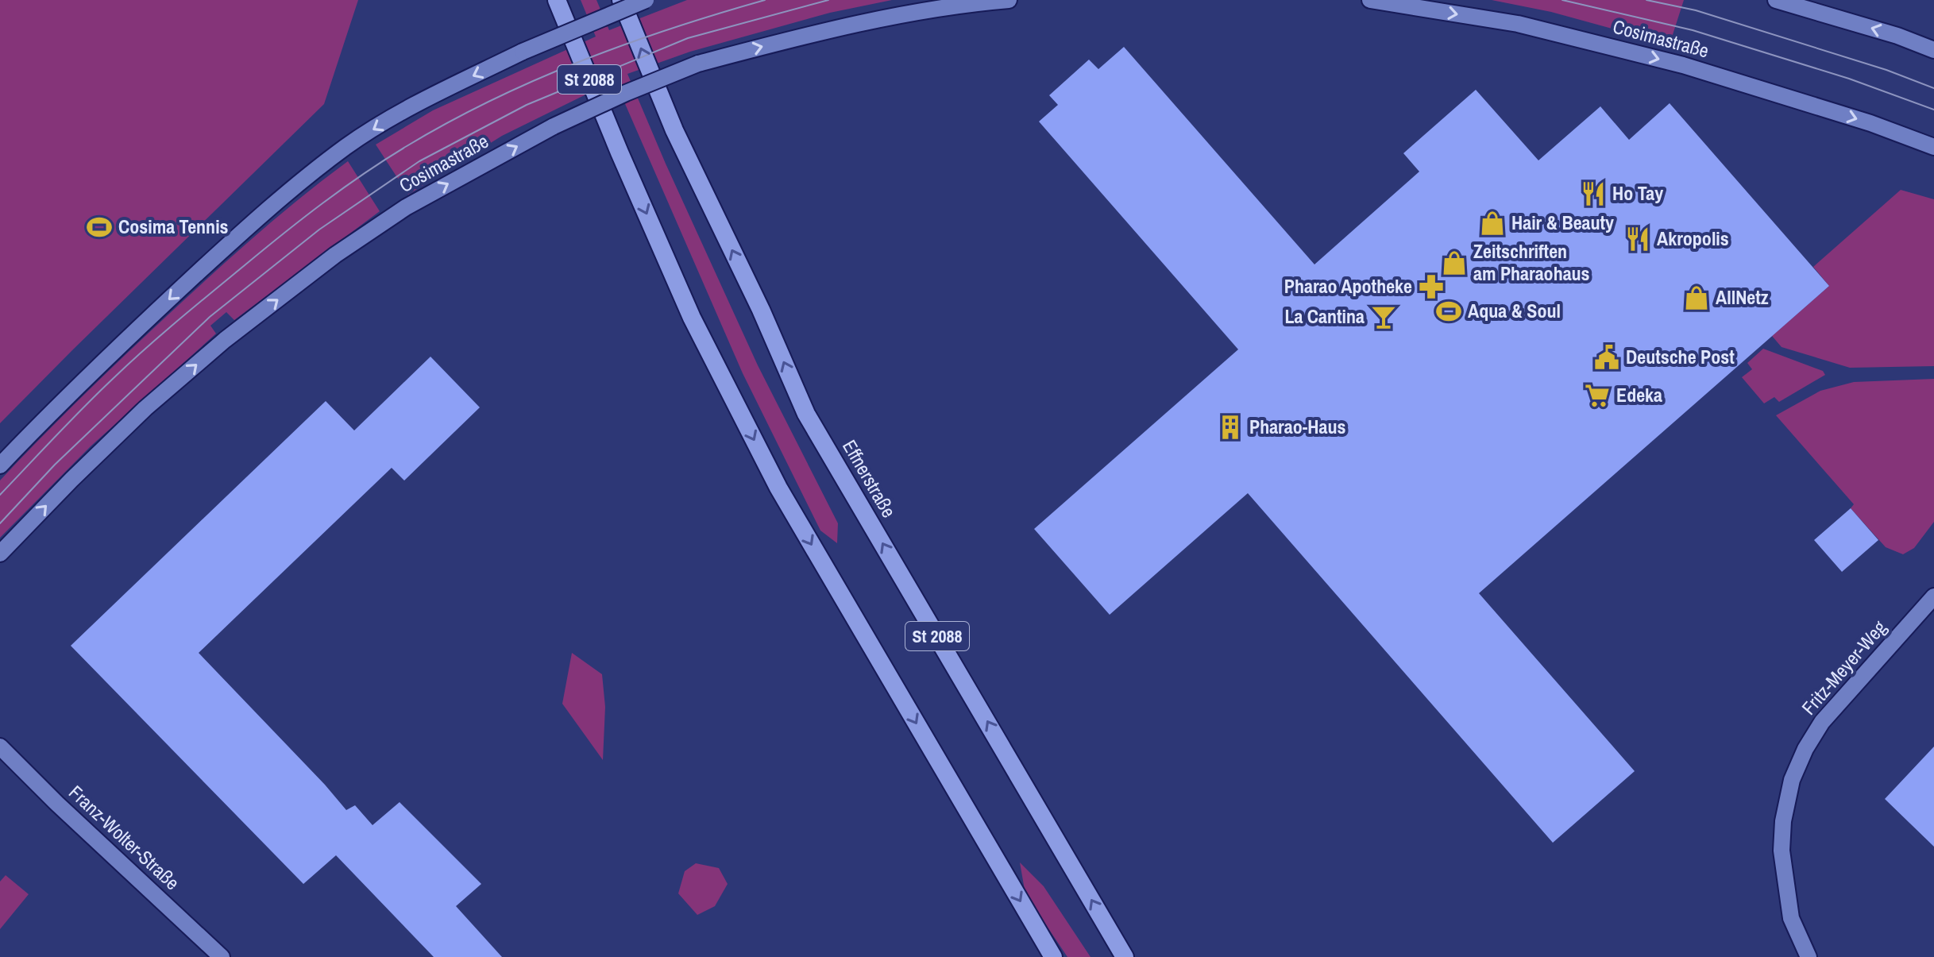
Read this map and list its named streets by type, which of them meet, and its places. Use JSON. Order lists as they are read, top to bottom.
{
  "streets": {
    "highway": ["St 2088", "Effnerstraße"],
    "main road": ["Cosimastraße", "Fritz-Meyer-Weg", "Franz-Wolter-Straße"]
  },
  "places": {
    "restaurant": ["Ho Tay", "Akropolis"],
    "shop": ["Hair & Beauty", "Zeitschriften am Pharaohaus", "AllNetz"],
    "sports": ["Cosima Tennis", "Aqua & Soul"],
    "pharmacy": ["Pharao Apotheke"],
    "bar": ["La Cantina"],
    "public building": ["Deutsche Post"],
    "supermarket": ["Edeka"],
    "building": ["Pharao-Haus"]
  }
}
